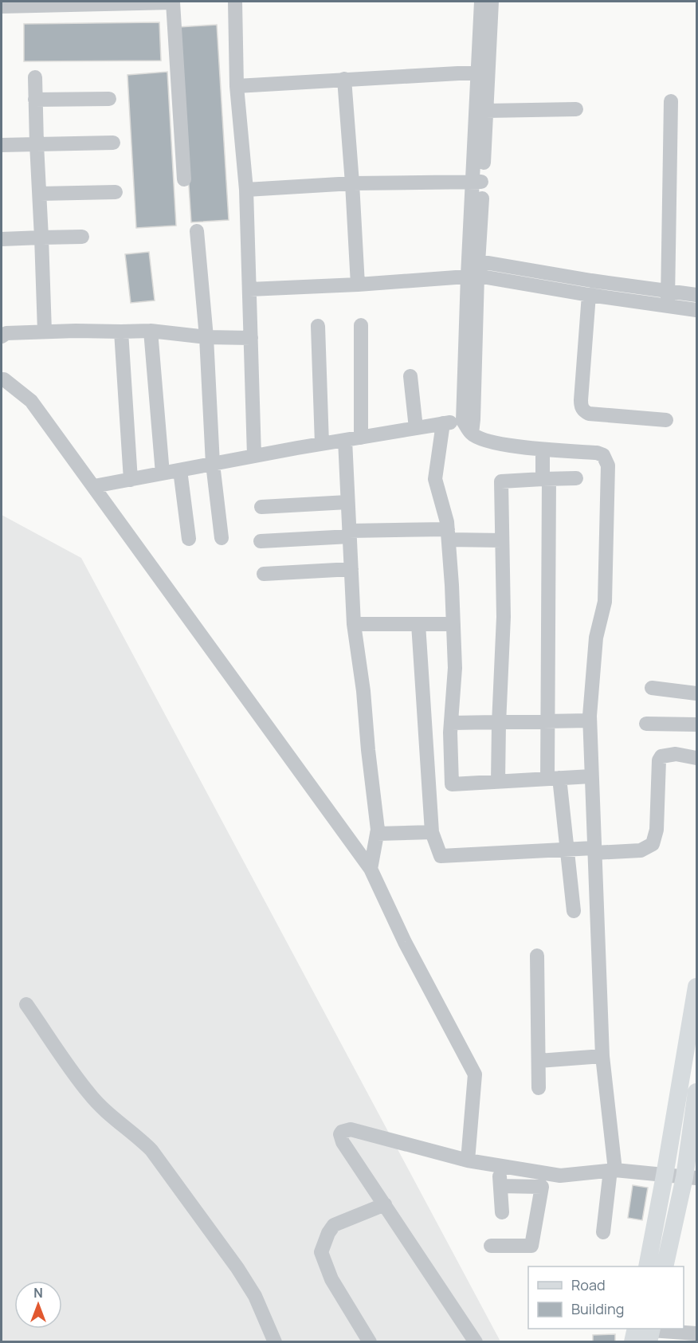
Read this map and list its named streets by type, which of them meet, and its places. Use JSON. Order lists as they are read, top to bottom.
{
  "legend": ["Road", "Building"],
  "north": "top"
}
